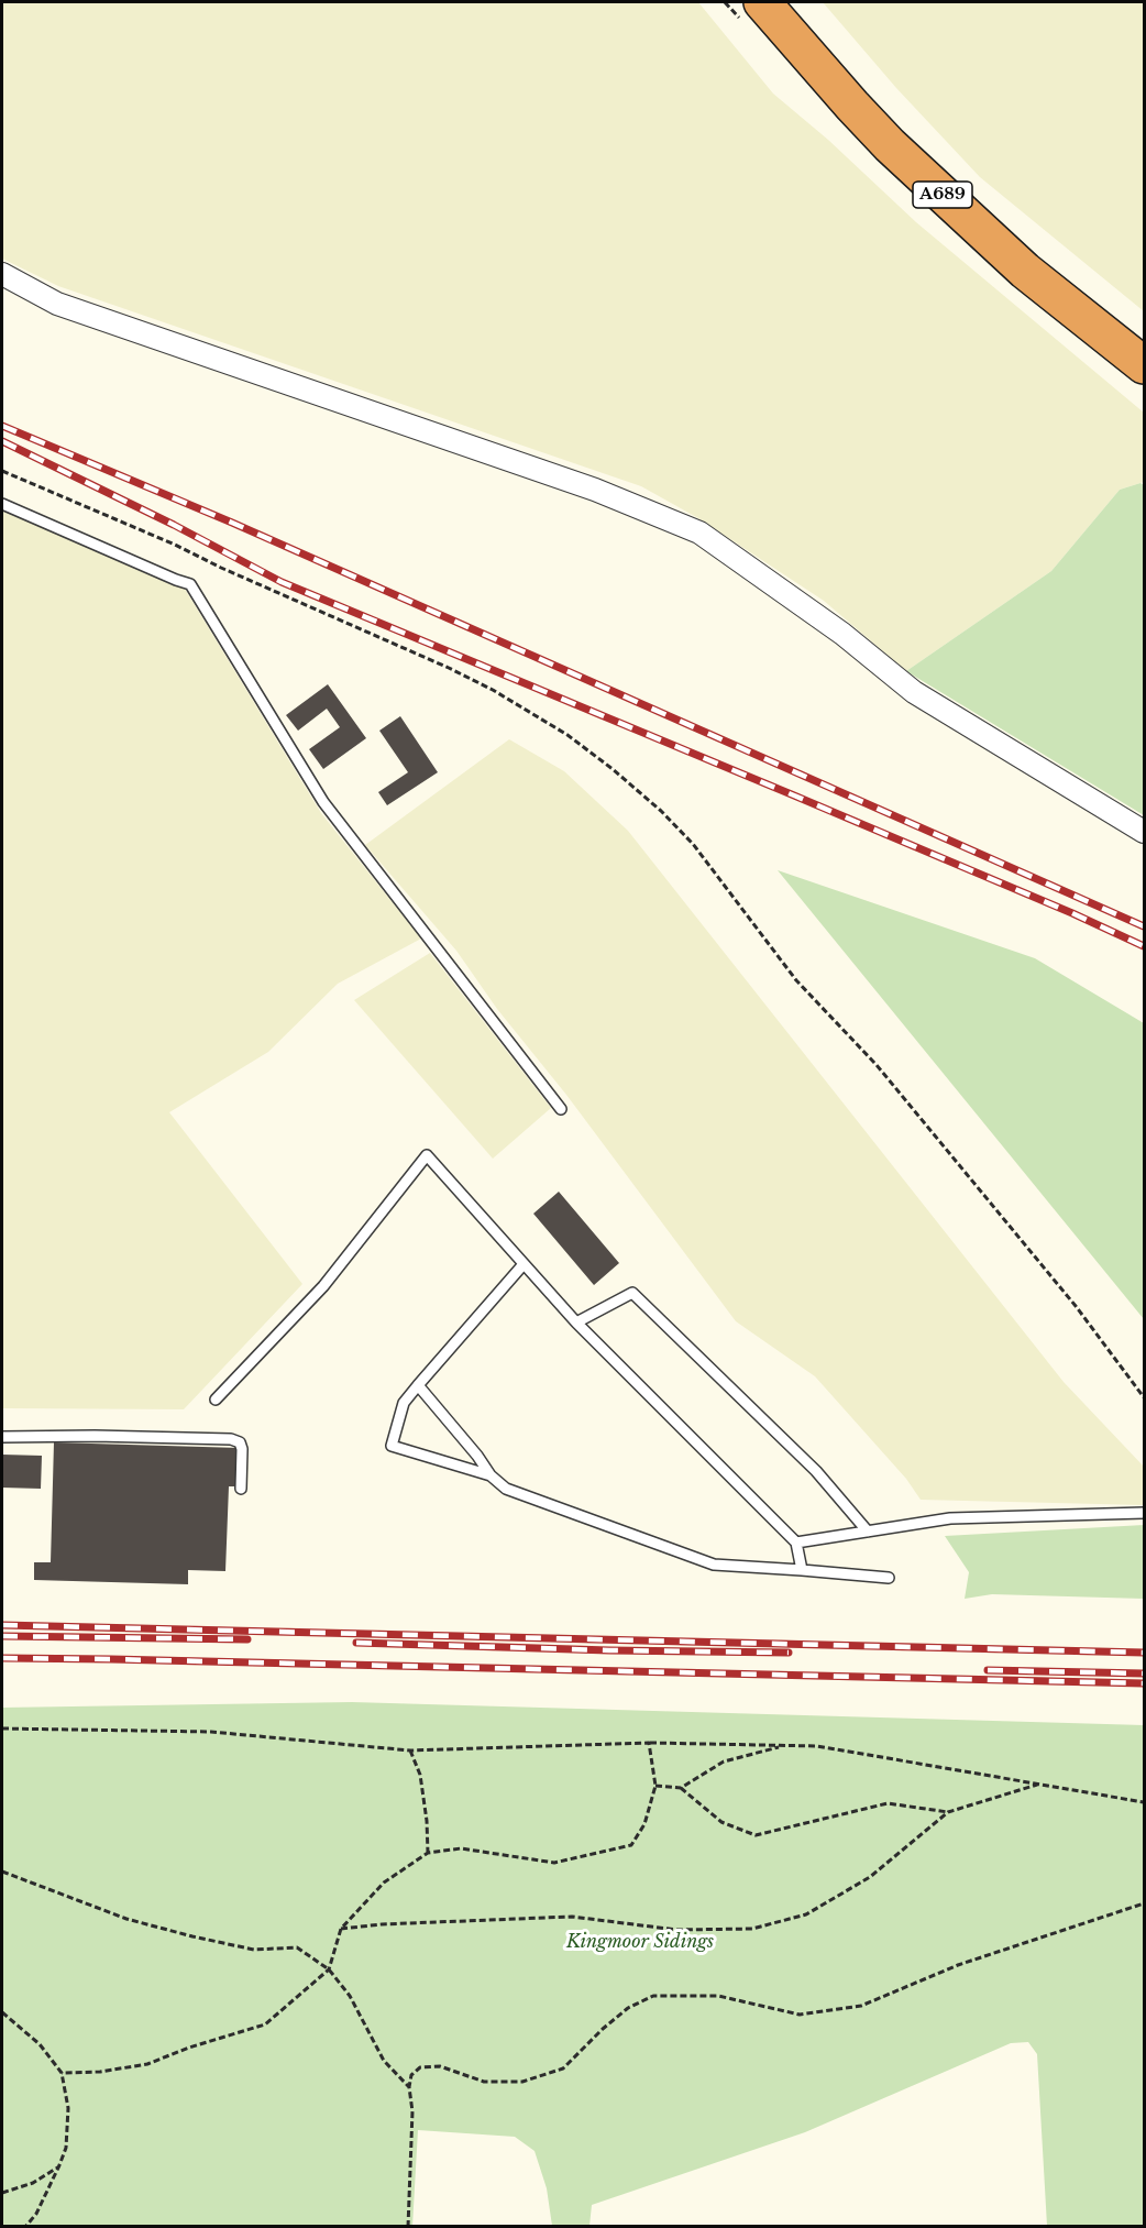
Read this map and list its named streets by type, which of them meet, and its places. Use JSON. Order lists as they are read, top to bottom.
{
  "streets": {
    "highway": ["A689"]
  },
  "parks": ["Kingmoor Sidings"]
}
